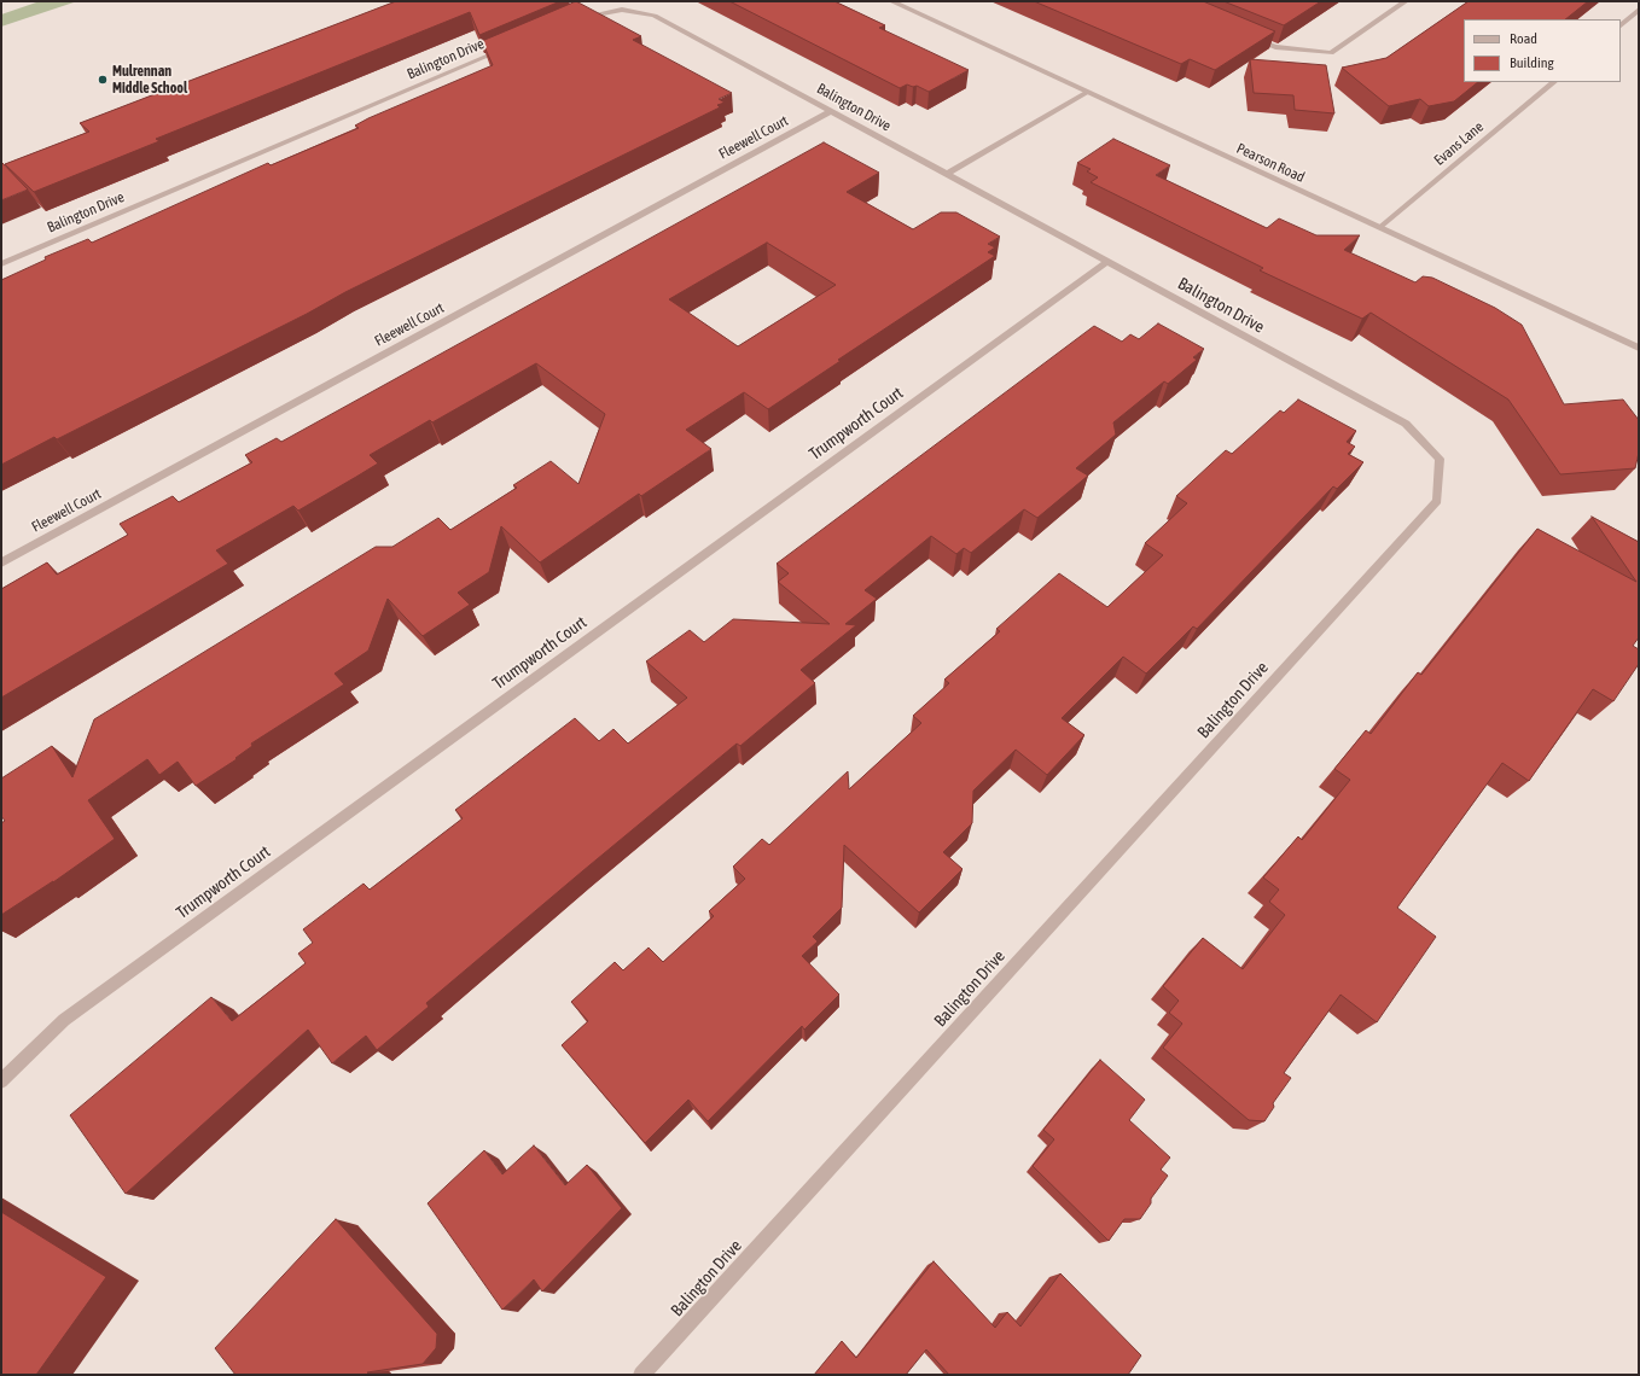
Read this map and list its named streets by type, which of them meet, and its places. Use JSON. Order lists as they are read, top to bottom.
{
  "streets": {
    "street": [
      "Balington Drive",
      "Fleewell Court",
      "Evans Lane",
      "Pearson Road",
      "Trumpworth Court"
    ]
  },
  "crossings": [
    ["Balington Drive", "Fleewell Court"],
    ["Balington Drive", "Trumpworth Court"],
    ["Evans Lane", "Pearson Road"]
  ],
  "places": ["Mulrennan Middle School"],
  "legend": ["Road", "Building"]
}
